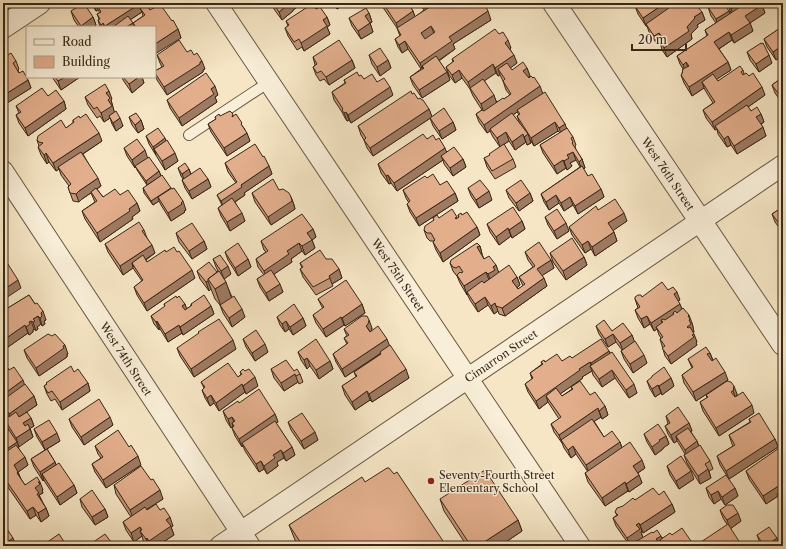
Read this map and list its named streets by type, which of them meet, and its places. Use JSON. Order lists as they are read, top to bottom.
{
  "streets": {
    "street": [
      "West 76th Street",
      "West 75th Street",
      "Cimarron Street",
      "West 74th Street"
    ]
  },
  "crossings": [
    ["West 76th Street", "Cimarron Street"],
    ["West 75th Street", "Cimarron Street"],
    ["Cimarron Street", "West 74th Street"]
  ],
  "places": ["Seventy-Fourth Street Elementary School"],
  "legend": ["Road", "Building"],
  "scale_bar": "20 m"
}
